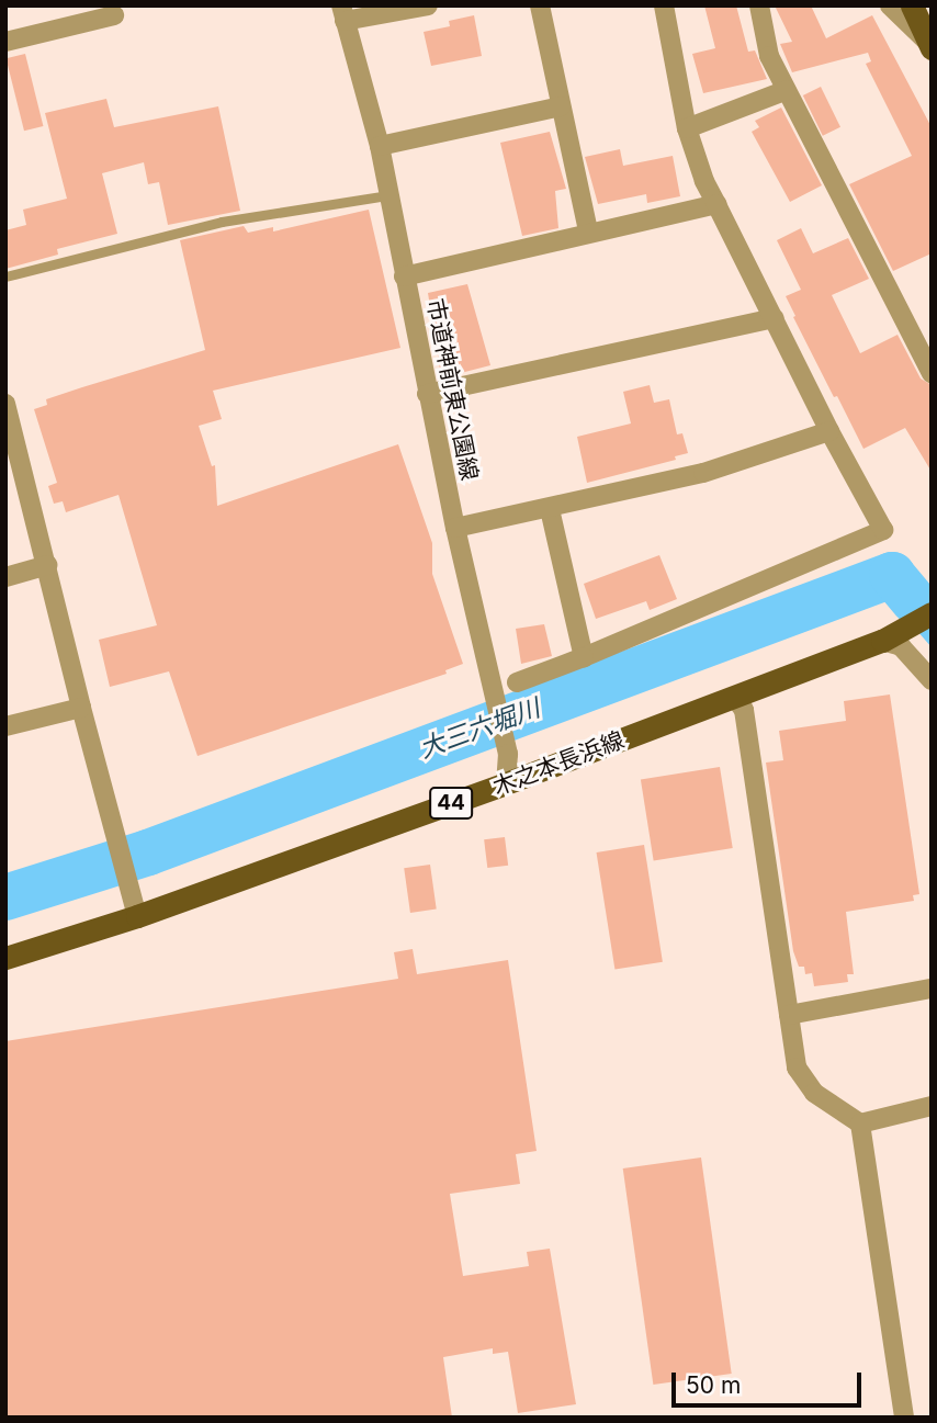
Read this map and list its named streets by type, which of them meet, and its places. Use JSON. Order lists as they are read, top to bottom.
{
  "streets": {
    "main road": ["木之本長浜線", "44"],
    "street": ["市道神前東公園線"]
  },
  "crossings": [
    ["市道神前東公園線", "木之本長浜線"]
  ],
  "water": ["大三六堀川"],
  "scale_bar": "50 m"
}
